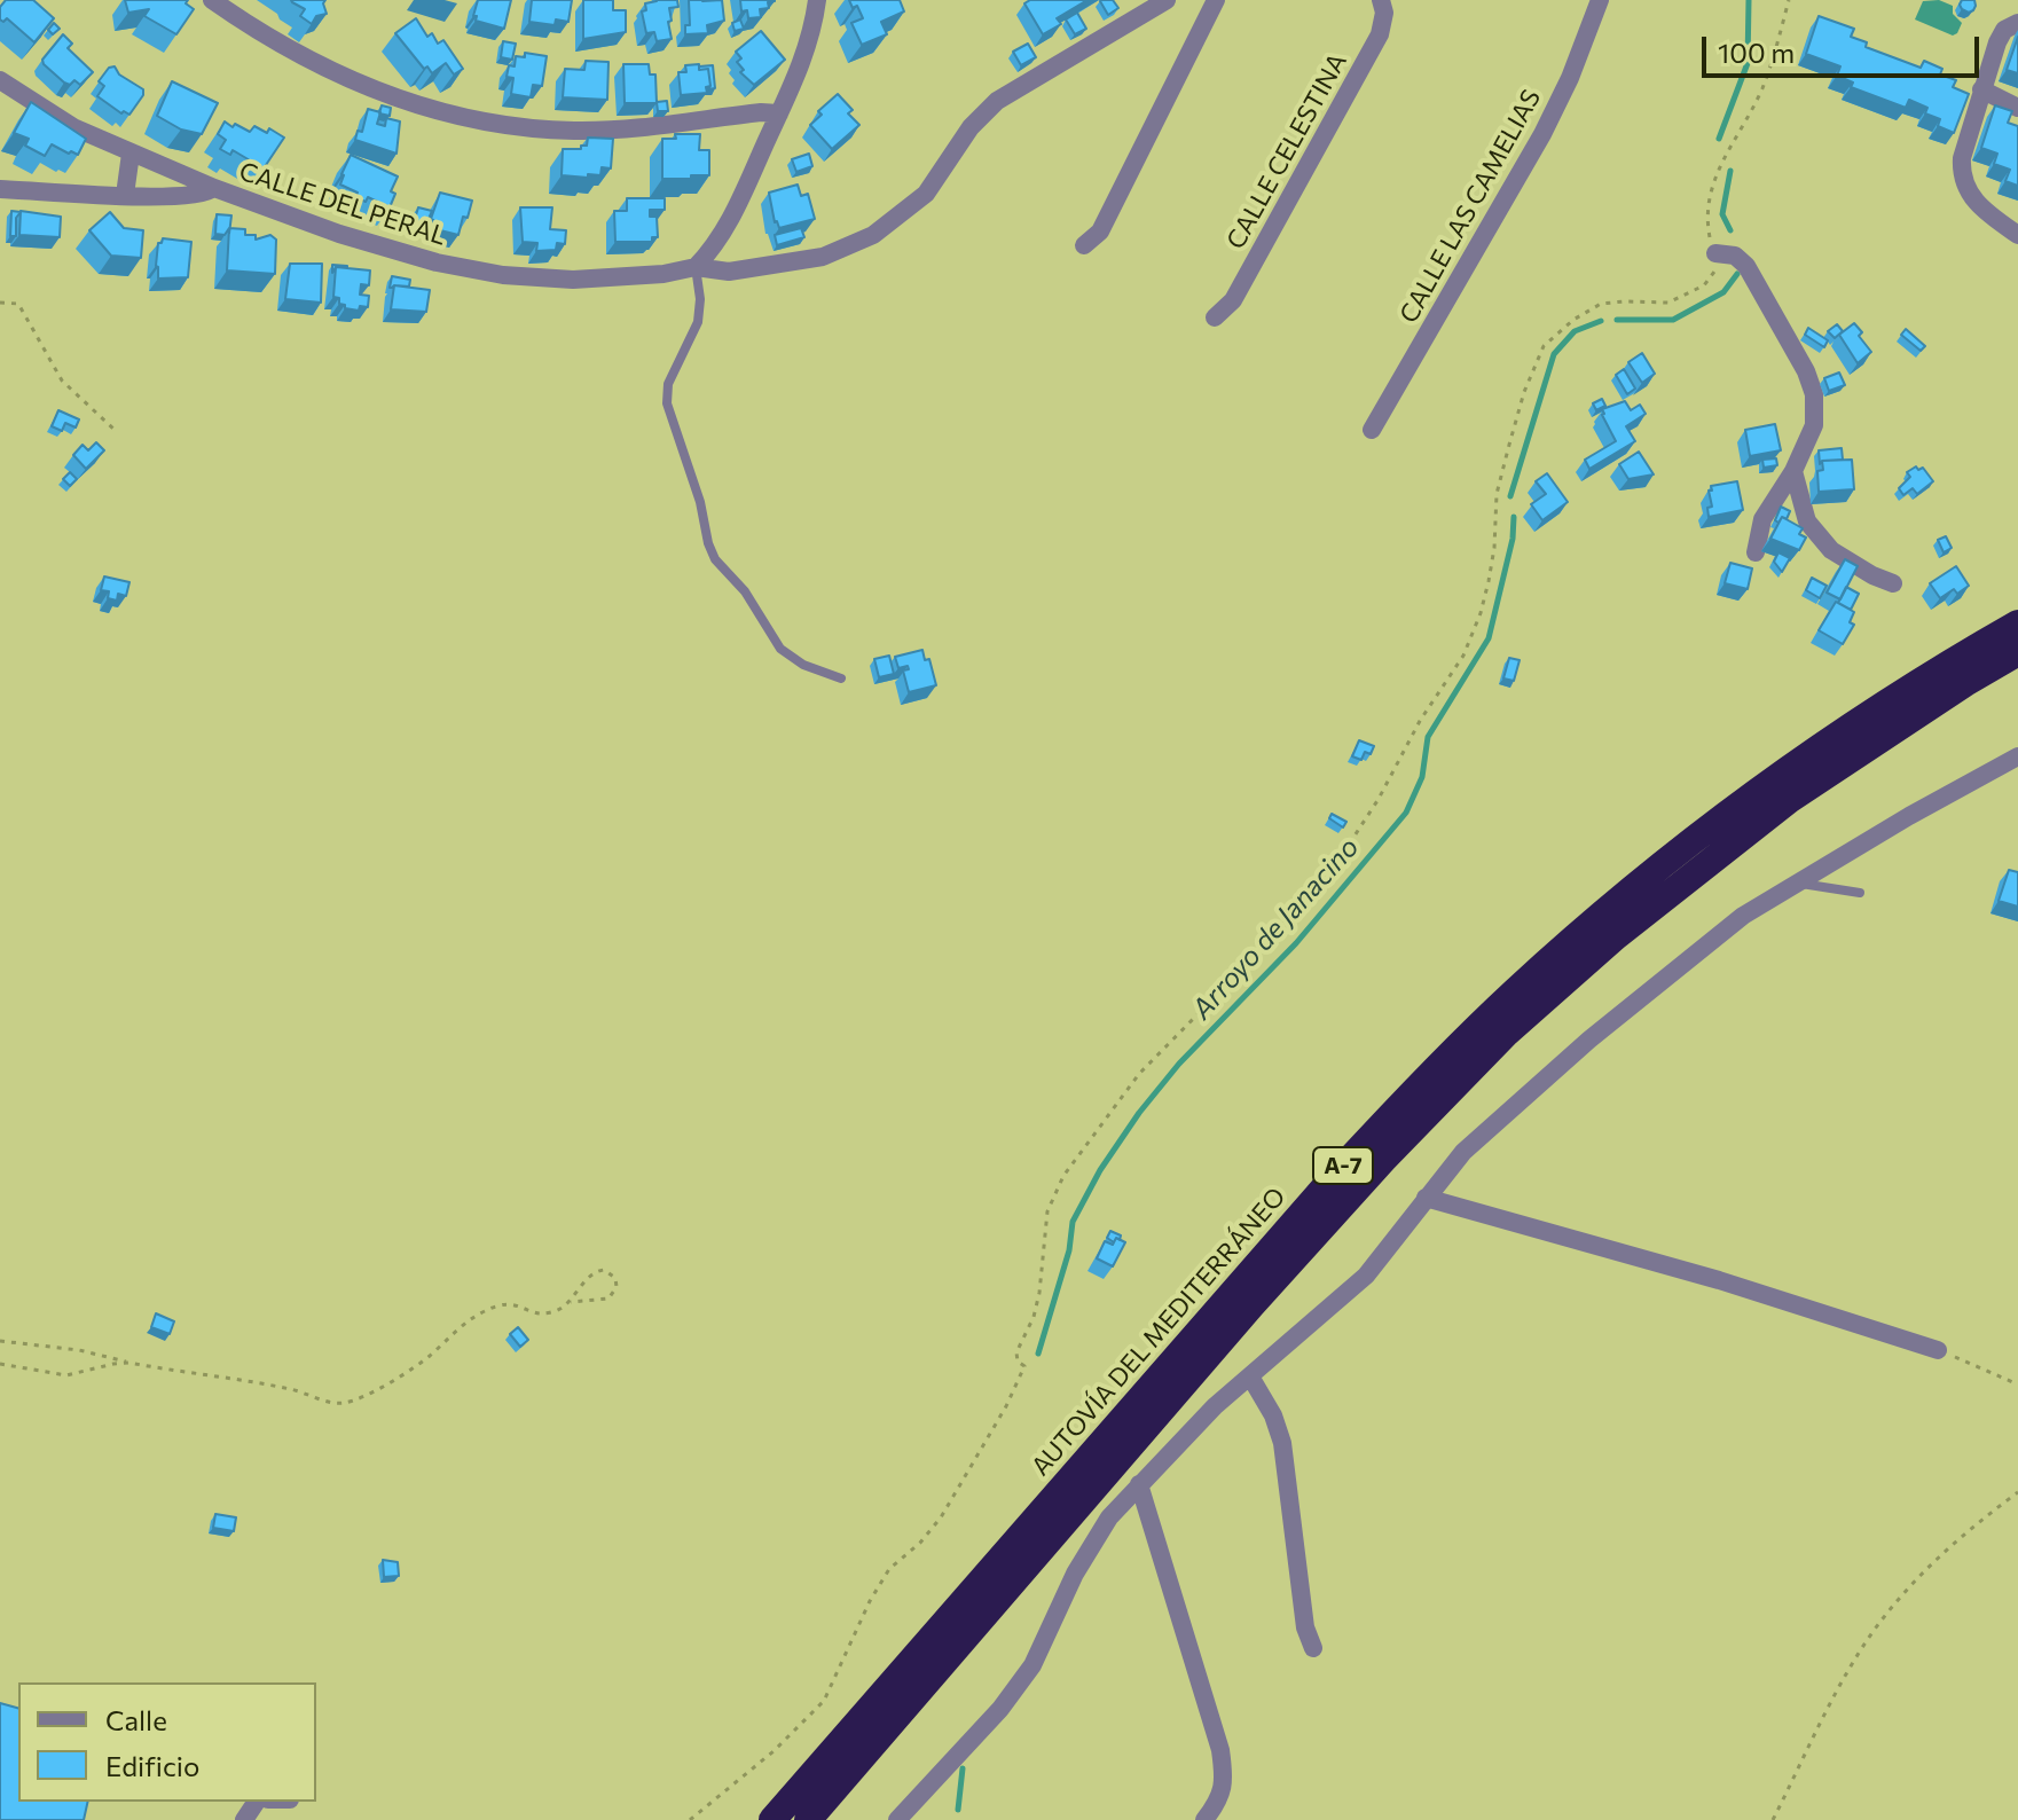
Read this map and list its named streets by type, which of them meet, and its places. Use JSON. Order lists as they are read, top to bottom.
{
  "streets": {
    "highway": ["A-7", "AUTOVÍA DEL MEDITERRÁNEO"],
    "street": ["CALLE CELESTINA", "CALLE DEL PERAL", "CALLE LAS CAMELIAS"]
  },
  "water": ["Arroyo de Janacino"],
  "legend": ["Calle", "Edificio"],
  "scale_bar": "100 m"
}
